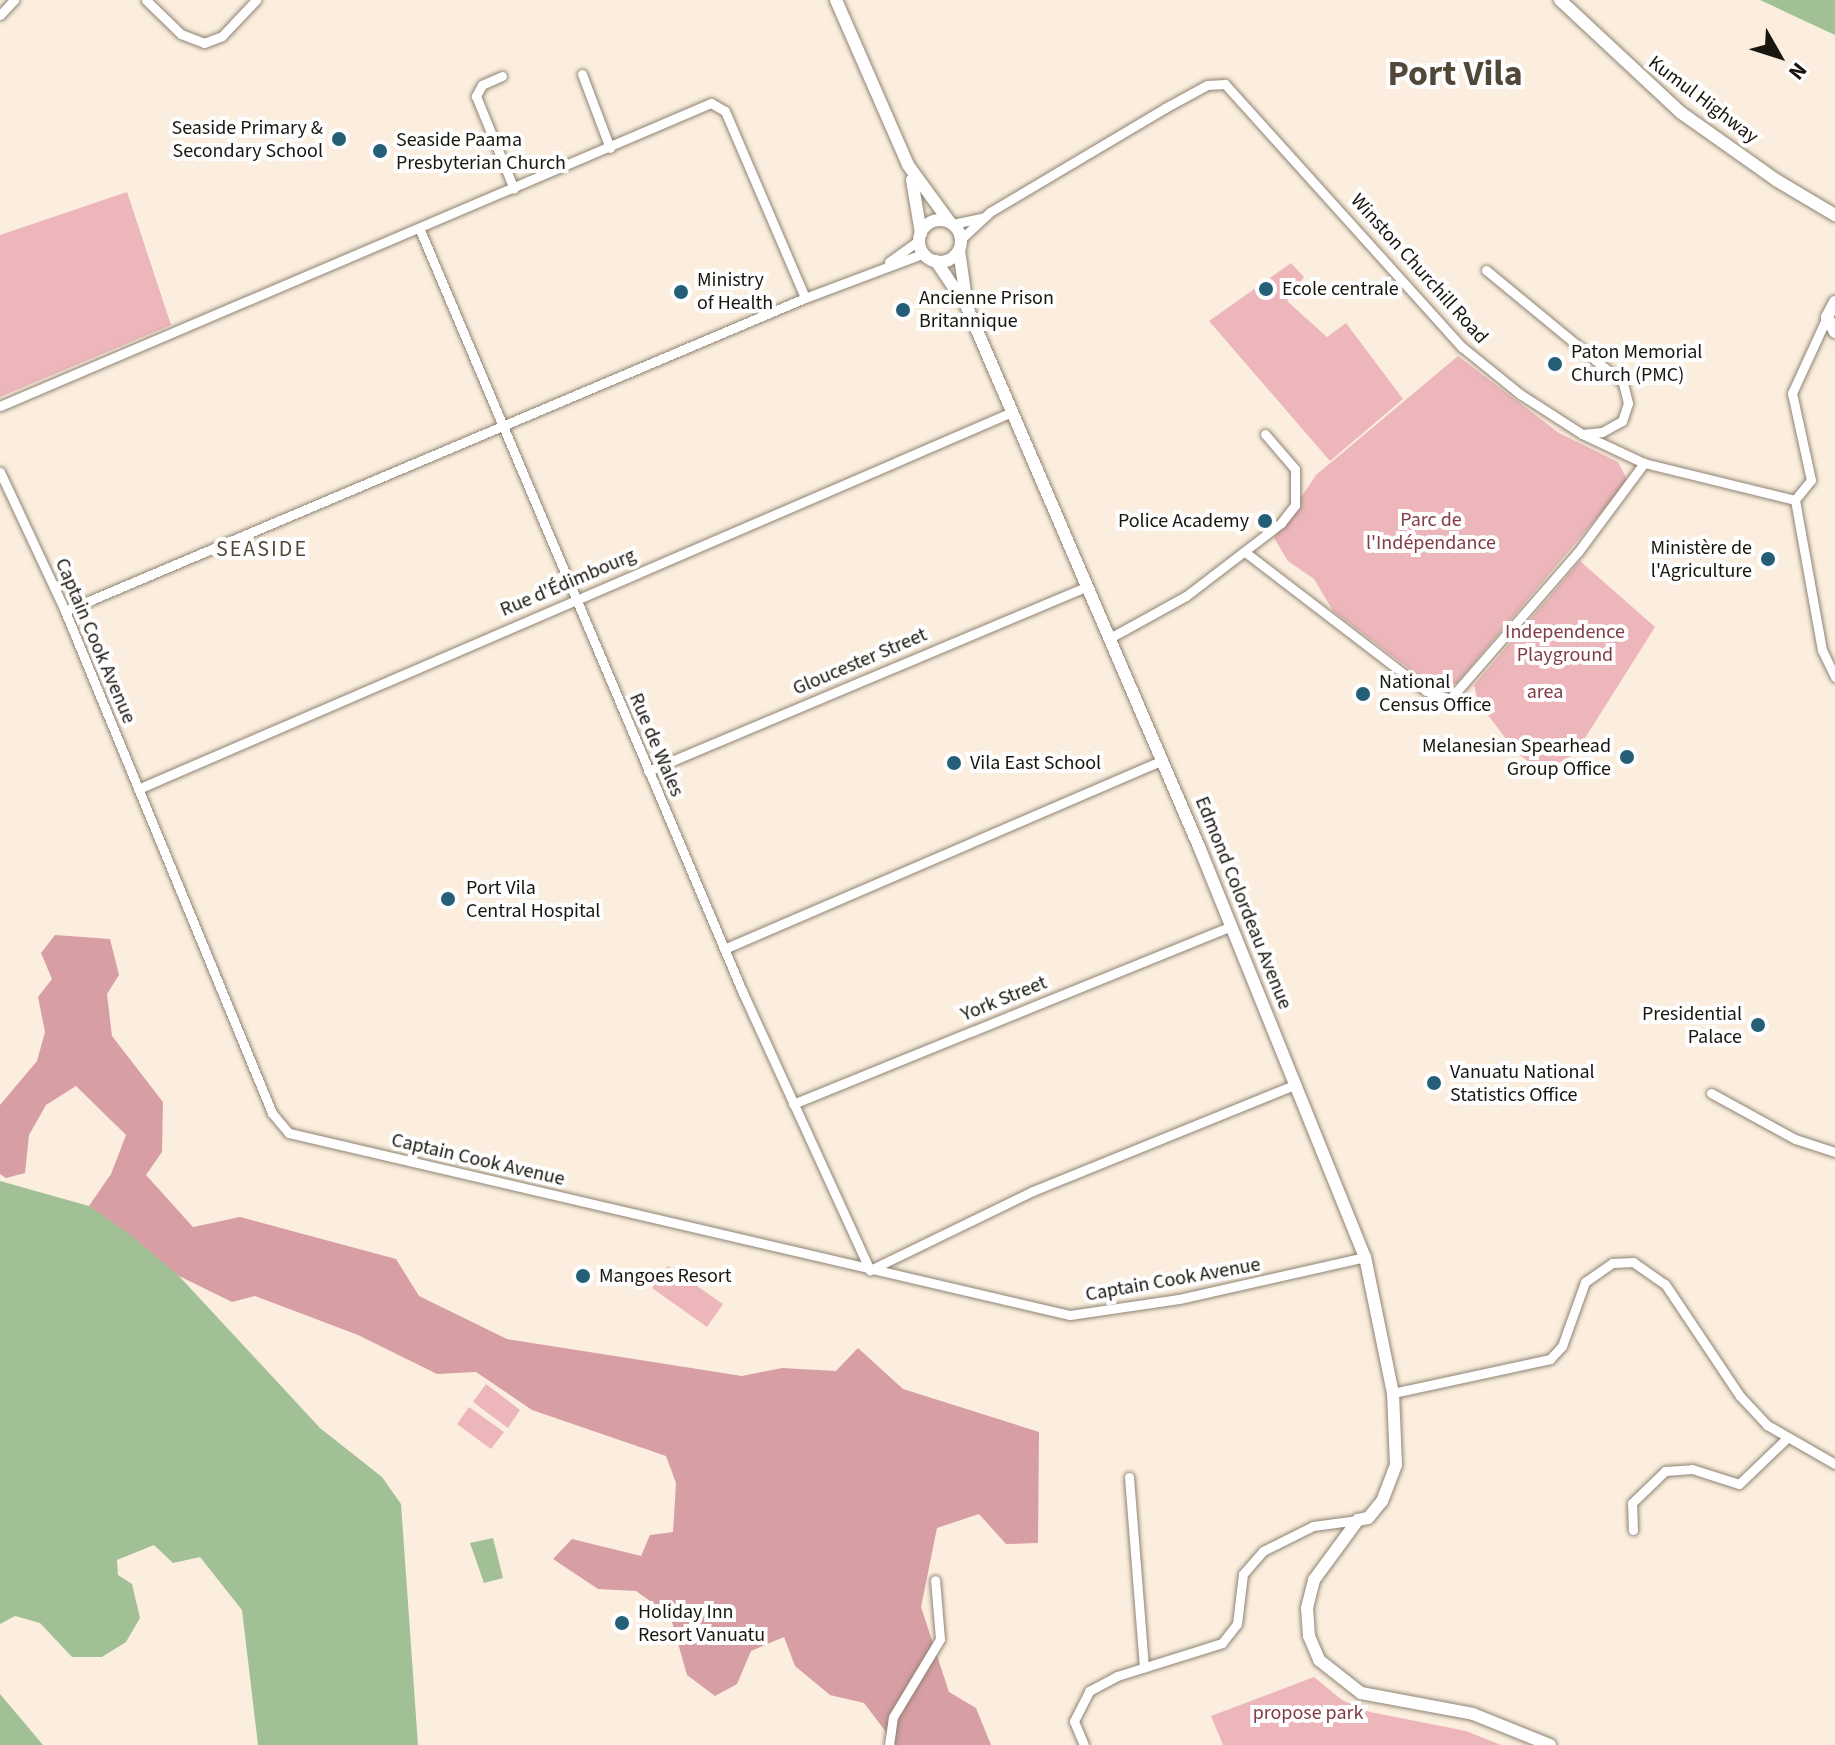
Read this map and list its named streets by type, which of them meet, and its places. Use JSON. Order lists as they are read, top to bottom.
{
  "streets": {
    "street": [
      "Kumul Highway",
      "Winston Churchill Road",
      "Rue d'Édimbourg",
      "Captain Cook Avenue",
      "Gloucester Street",
      "Rue de Wales",
      "Edmond Colordeau Avenue",
      "York Street"
    ]
  },
  "crossings": [
    ["Rue d'Édimbourg", "Captain Cook Avenue"],
    ["Rue d'Édimbourg", "Rue de Wales"],
    ["Rue d'Édimbourg", "Edmond Colordeau Avenue"],
    ["Captain Cook Avenue", "Rue de Wales"],
    ["Captain Cook Avenue", "Edmond Colordeau Avenue"],
    ["Gloucester Street", "Rue de Wales"],
    ["Gloucester Street", "Edmond Colordeau Avenue"],
    ["Rue de Wales", "York Street"],
    ["Edmond Colordeau Avenue", "York Street"]
  ],
  "districts": ["Port Vila", "SEASIDE"],
  "parks": [
    "Parc de l'Indépendance",
    "Independence Playground",
    "area",
    "propose park"
  ],
  "places": [
    "Seaside Primary & Secondary School",
    "Seaside Paama Presbyterian Church",
    "Ecole centrale",
    "Ministry of Health",
    "Ancienne Prison Britannique",
    "Paton Memorial Church (PMC)",
    "Police Academy",
    "Ministère de l'Agriculture",
    "National Census Office",
    "Melanesian Spearhead Group Office",
    "Vila East School",
    "Port Vila Central Hospital",
    "Presidential Palace",
    "Vanuatu National Statistics Office",
    "Mangoes Resort",
    "Holiday Inn Resort Vanuatu"
  ],
  "north": "bottom right"
}
